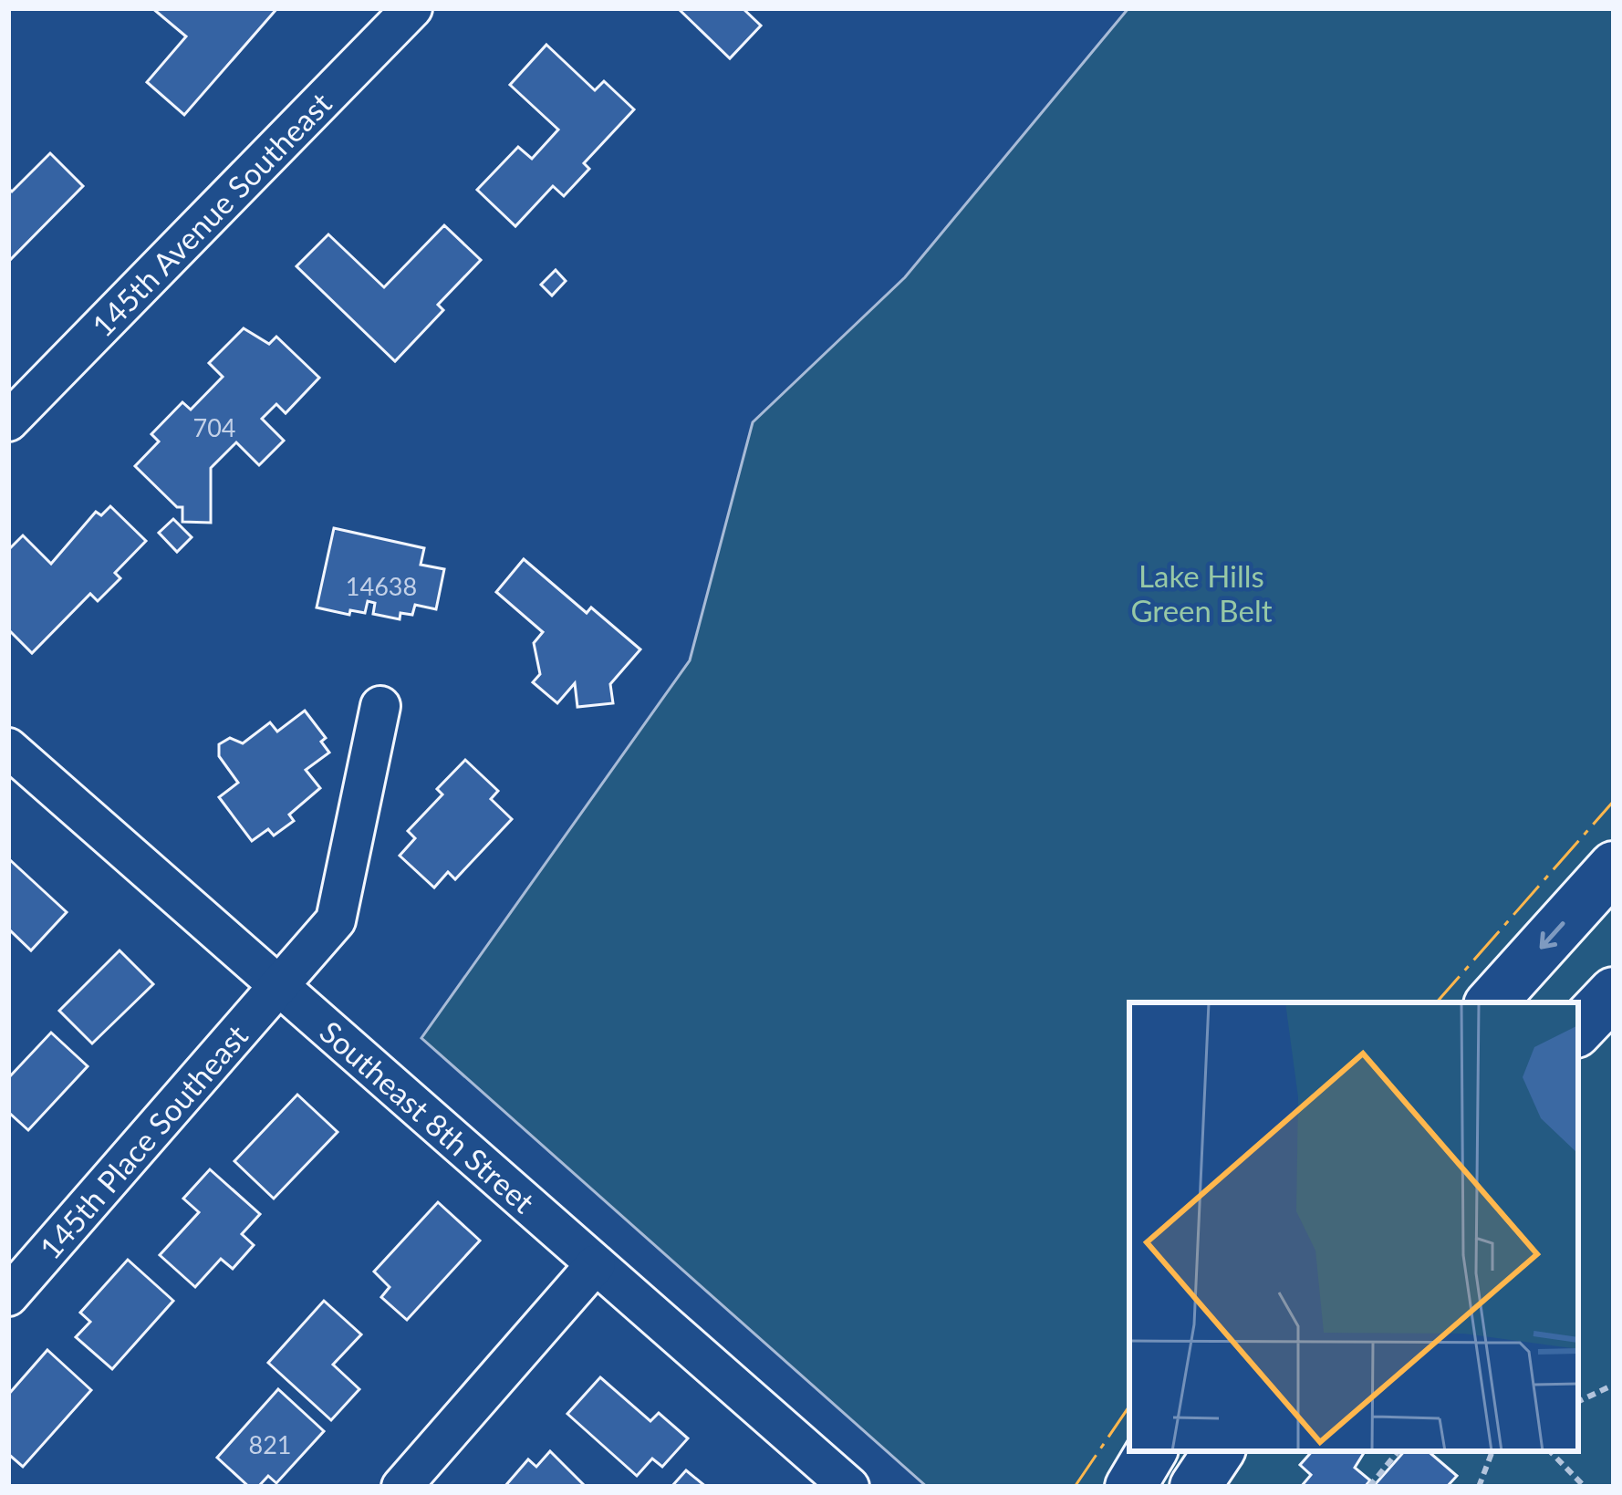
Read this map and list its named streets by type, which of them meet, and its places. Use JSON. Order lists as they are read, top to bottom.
{
  "streets": {
    "street": ["145th Avenue Southeast", "Southeast 8th Street", "145th Place Southeast"]
  },
  "crossings": [
    ["Southeast 8th Street", "145th Place Southeast"]
  ],
  "parks": ["Lake Hills Green Belt"],
  "house_numbers": ["704", "14638", "821"]
}
